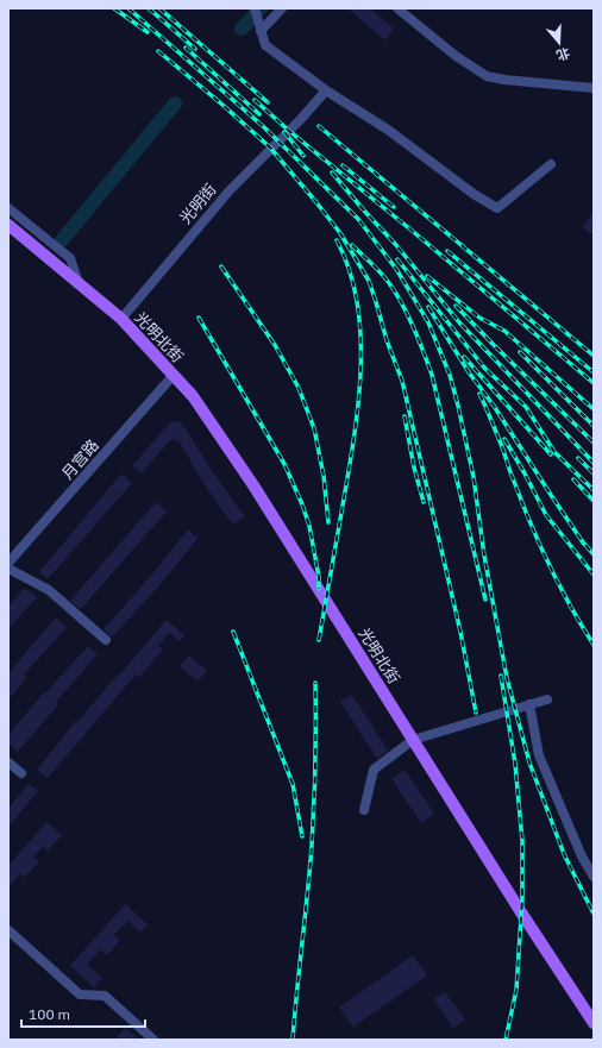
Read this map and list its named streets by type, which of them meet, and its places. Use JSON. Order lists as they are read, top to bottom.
{
  "streets": {
    "main road": ["光明北街"],
    "street": ["光明街", "月宫路"]
  },
  "crossings": [
    ["光明街", "光明北街"],
    ["光明北街", "月宫路"]
  ],
  "scale_bar": "100 m",
  "north": "bottom"
}
